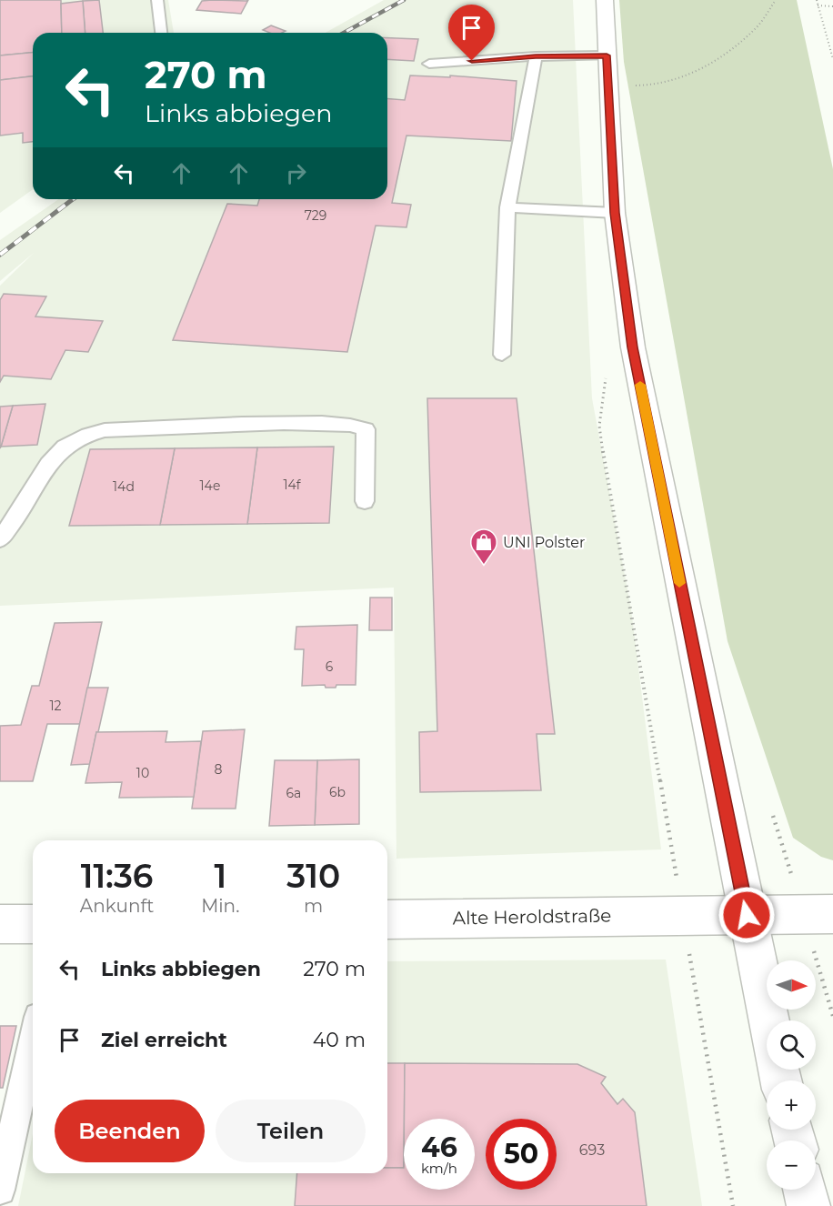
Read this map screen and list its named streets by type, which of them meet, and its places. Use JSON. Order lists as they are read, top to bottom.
{
  "streets": {
    "main road": ["Alte Heroldstraße"]
  },
  "places": {
    "shop": ["UNI Polster"]
  },
  "house_numbers": [
    "729",
    "14f",
    "14e",
    "14d",
    "6",
    "12",
    "8",
    "10",
    "6b",
    "6a",
    "693"
  ],
  "north": "right",
  "page": {
    "turn": ["270 m", "Links abbiegen"],
    "eta": [
      "11:36",
      "Ankunft",
      "1",
      "Min.",
      "310",
      "m"
    ],
    "list": [
      {
        "name": "Links abbiegen",
        "value": "270 m"
      },
      {
        "name": "Ziel erreicht",
        "value": "40 m"
      }
    ],
    "map_buttons": ["+", "−"],
    "buttons": ["Beenden", "Teilen"],
    "speed": "46 km/h",
    "limit": "50"
  }
}
